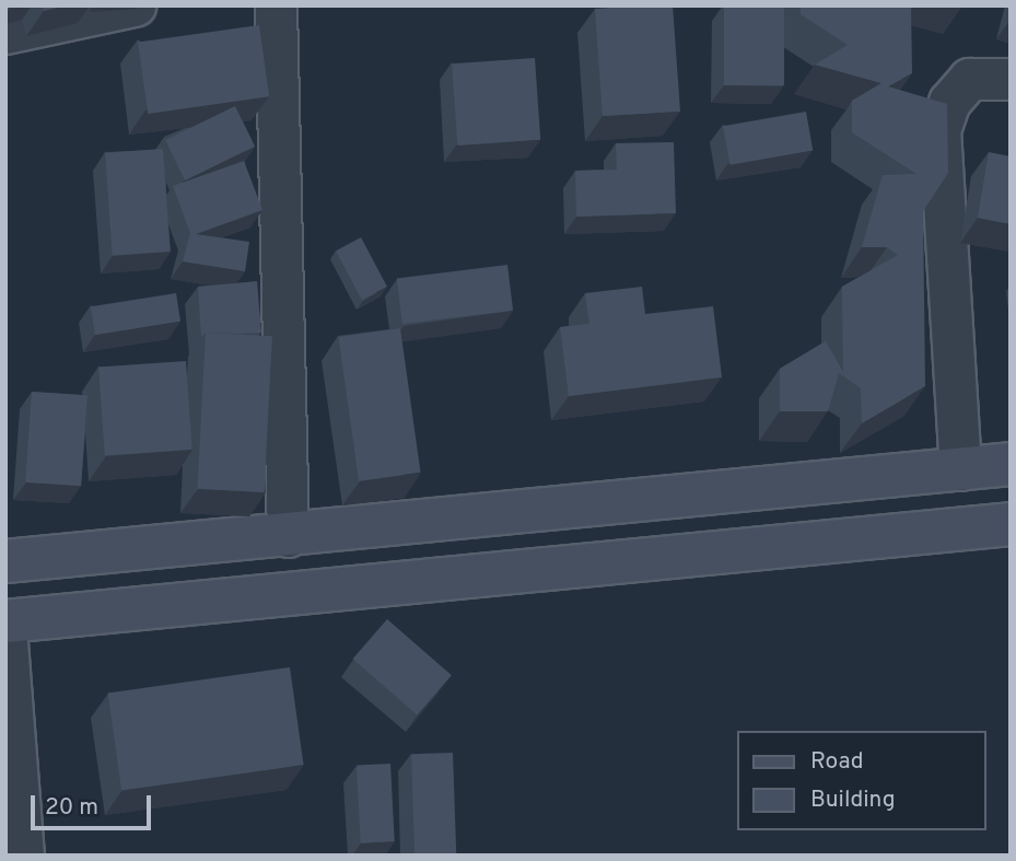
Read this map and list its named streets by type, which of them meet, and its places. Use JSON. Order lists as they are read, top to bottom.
{
  "legend": ["Road", "Building"],
  "scale_bar": "20 m"
}
